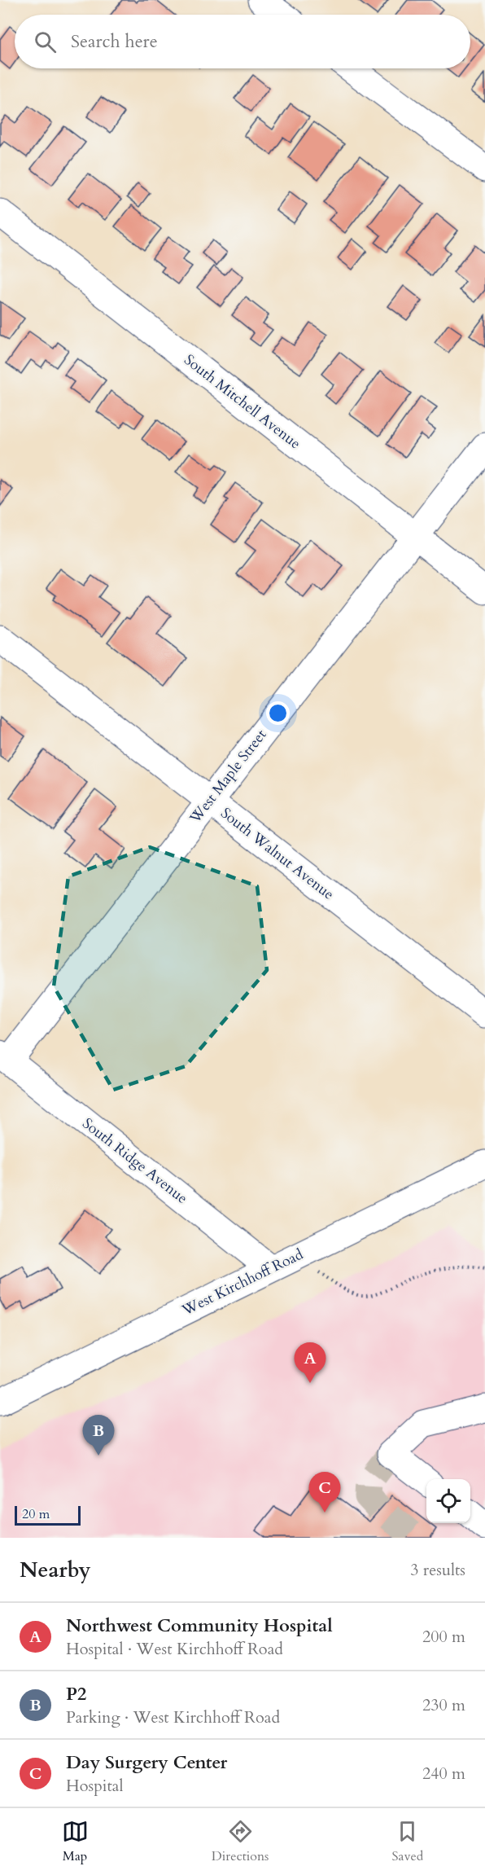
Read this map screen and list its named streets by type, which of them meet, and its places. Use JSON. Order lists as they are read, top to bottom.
{
  "streets": {
    "street": [
      "South Mitchell Avenue",
      "West Maple Street",
      "South Walnut Avenue",
      "South Ridge Avenue",
      "West Kirchhoff Road"
    ]
  },
  "crossings": [
    ["South Mitchell Avenue", "West Maple Street"],
    ["West Maple Street", "South Walnut Avenue"],
    ["West Maple Street", "South Ridge Avenue"],
    ["South Ridge Avenue", "West Kirchhoff Road"]
  ],
  "scale_bar": "20 m",
  "page": {
    "search": "Search here",
    "pins": ["A", "B", "C"],
    "scale": "20 m",
    "heading": ["Nearby", "3 results"],
    "list": [
      {
        "mark": "A",
        "name": "Northwest Community Hospital",
        "note": "Hospital · West Kirchhoff Road",
        "value": "200 m"
      },
      {
        "mark": "B",
        "name": "P2",
        "note": "Parking · West Kirchhoff Road",
        "value": "230 m"
      },
      {
        "mark": "C",
        "name": "Day Surgery Center",
        "note": "Hospital",
        "value": "240 m"
      }
    ],
    "nav": ["Map", "Directions", "Saved"]
  }
}
